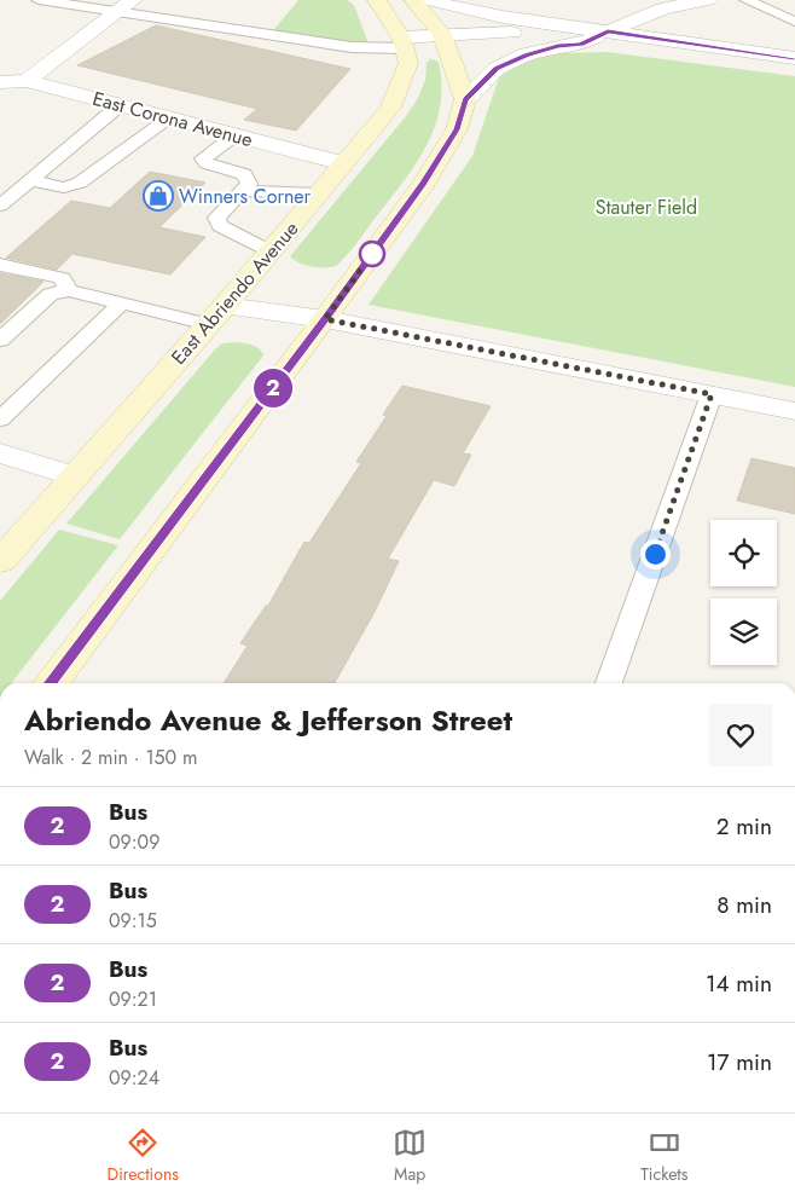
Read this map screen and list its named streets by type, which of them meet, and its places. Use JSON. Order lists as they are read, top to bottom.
{
  "streets": {
    "main road": ["East Abriendo Avenue"],
    "street": ["East Corona Avenue"]
  },
  "crossings": [
    ["East Corona Avenue", "East Abriendo Avenue"]
  ],
  "parks": ["Stauter Field"],
  "places": {
    "shop": ["Winners Corner"]
  },
  "lines": ["bus line 2"],
  "page": {
    "on_map": "2",
    "heading": ["Abriendo Avenue & Jefferson Street", "Walk · 2 min · 150 m"],
    "list": [
      {
        "mark": "2",
        "name": "Bus",
        "note": "09:09",
        "value": "2 min"
      },
      {
        "mark": "2",
        "name": "Bus",
        "note": "09:15",
        "value": "8 min"
      },
      {
        "mark": "2",
        "name": "Bus",
        "note": "09:21",
        "value": "14 min"
      },
      {
        "mark": "2",
        "name": "Bus",
        "note": "09:24",
        "value": "17 min"
      }
    ],
    "tabs": ["Directions", "Map", "Tickets"]
  }
}
